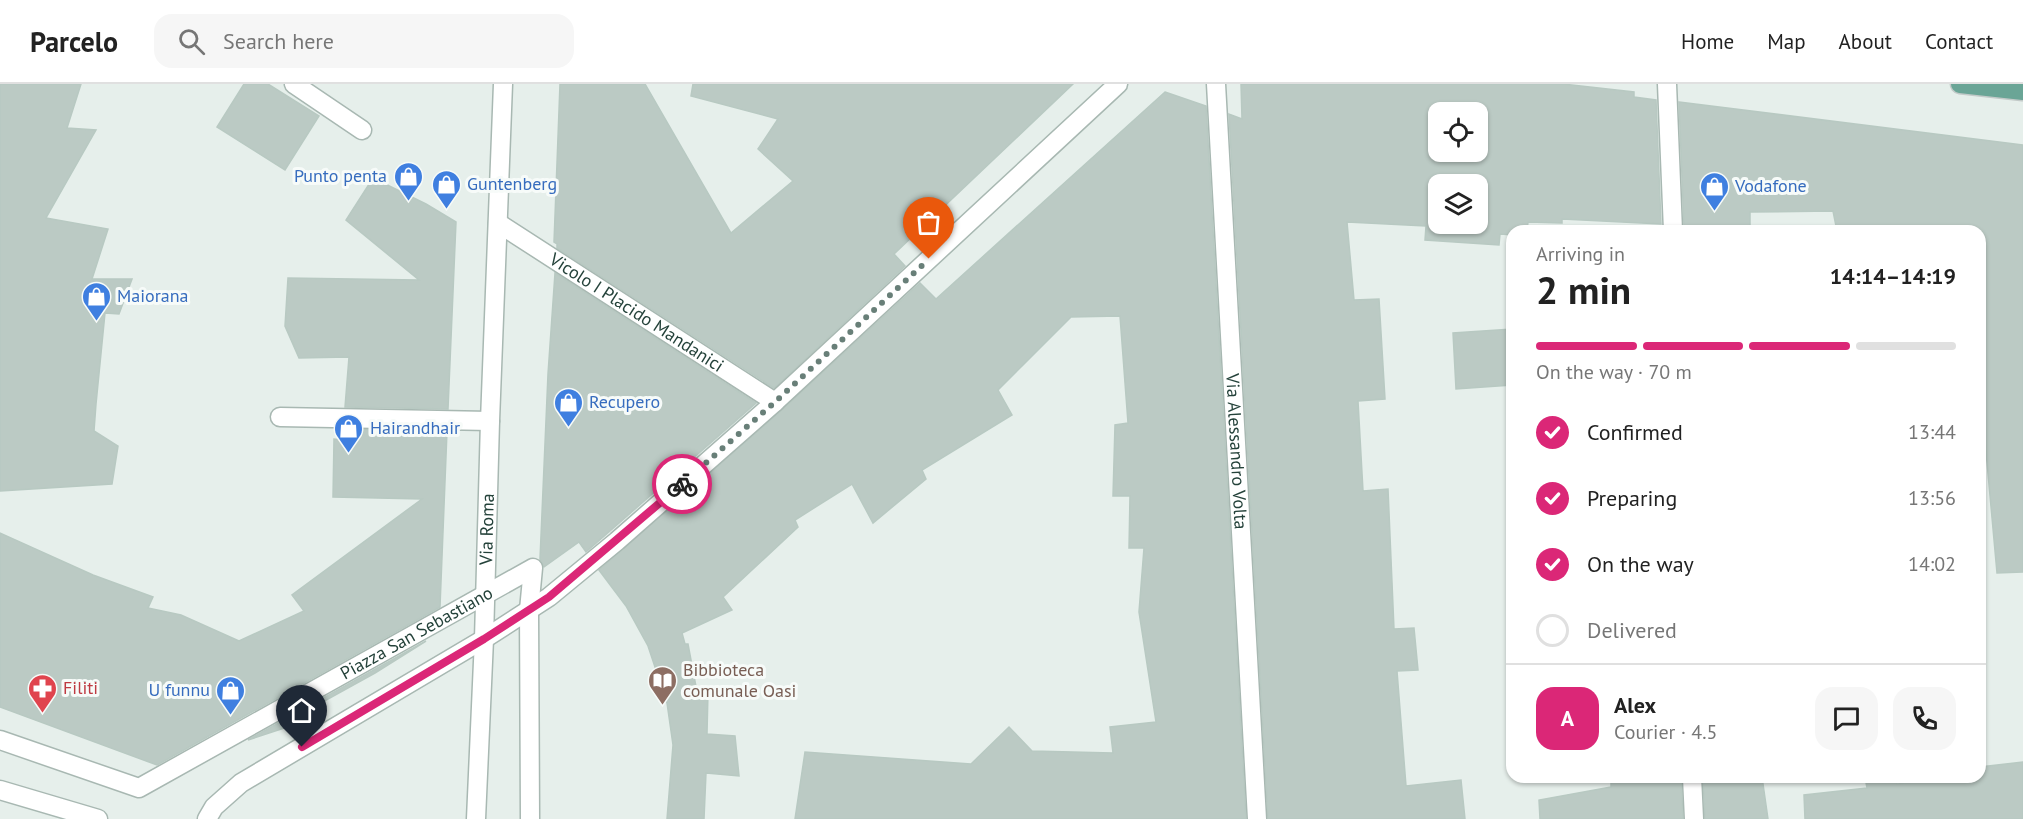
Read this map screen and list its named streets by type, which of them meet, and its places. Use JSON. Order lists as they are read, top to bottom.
{
  "streets": {
    "street": [
      "Vicolo I Placido Mandanici",
      "Via Alessandro Volta",
      "Via Roma",
      "Piazza San Sebastiano"
    ]
  },
  "crossings": [
    ["Vicolo I Placido Mandanici", "Via Roma"],
    ["Vicolo I Placido Mandanici", "Piazza San Sebastiano"],
    ["Via Roma", "Piazza San Sebastiano"]
  ],
  "places": {
    "shop": [
      "Punto penta",
      "Guntenberg",
      "Vodafone",
      "Maiorana",
      "Recupero",
      "Hairandhair",
      "U funnu"
    ],
    "library": ["Bibbioteca comunale Oasi"],
    "pharmacy": ["Filiti"]
  },
  "page": {
    "header": "Parcelo",
    "search": "Search here",
    "nav": [
      "Home",
      "Map",
      "About",
      "Contact"
    ],
    "heading": ["2 min", "Arriving in", "14:14–14:19"],
    "panel": ["Alex", "Courier · 4.5"],
    "bar": "On the way · 70 m",
    "list": [
      ["Confirmed", "13:44"],
      ["Preparing", "13:56"],
      ["On the way", "14:02"],
      "Delivered"
    ],
    "round": "A"
  }
}
